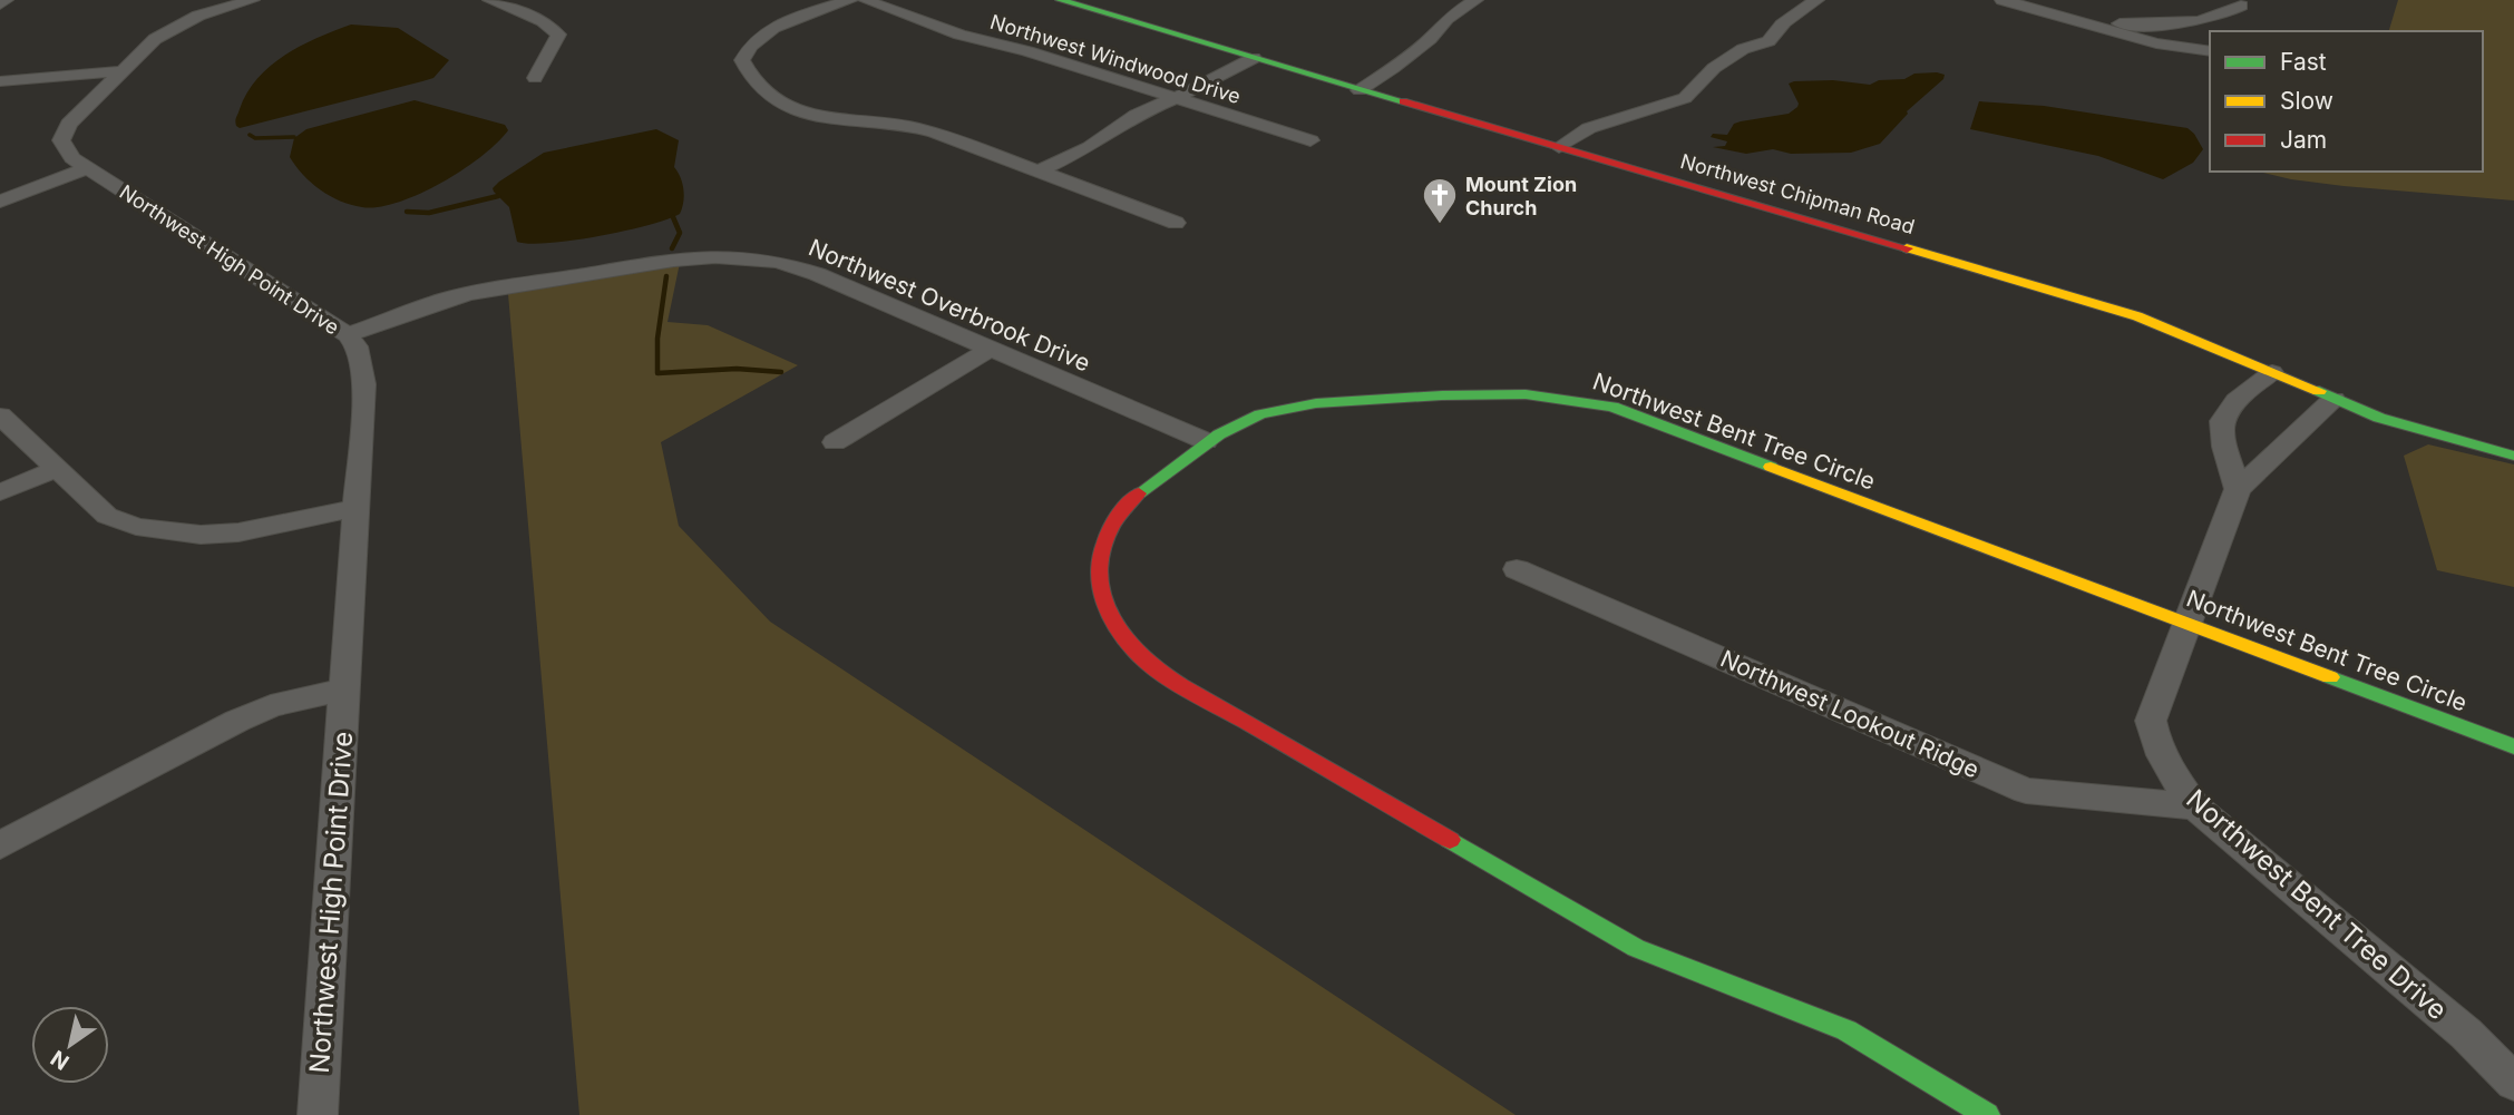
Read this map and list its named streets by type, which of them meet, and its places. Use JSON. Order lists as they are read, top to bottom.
{
  "streets": {
    "street": [
      "Northwest Windwood Drive",
      "Northwest Chipman Road",
      "Northwest High Point Drive",
      "Northwest Overbrook Drive",
      "Northwest Bent Tree Circle",
      "Northwest Lookout Ridge",
      "Northwest Bent Tree Drive"
    ]
  },
  "crossings": [
    ["Northwest Chipman Road", "Northwest Bent Tree Drive"],
    ["Northwest High Point Drive", "Northwest Overbrook Drive"],
    ["Northwest Overbrook Drive", "Northwest Bent Tree Circle"],
    ["Northwest Bent Tree Circle", "Northwest Bent Tree Drive"],
    ["Northwest Lookout Ridge", "Northwest Bent Tree Drive"]
  ],
  "places": {
    "church": ["Mount Zion Church"]
  },
  "legend": ["Fast", "Slow", "Jam"],
  "north": "bottom left"
}
